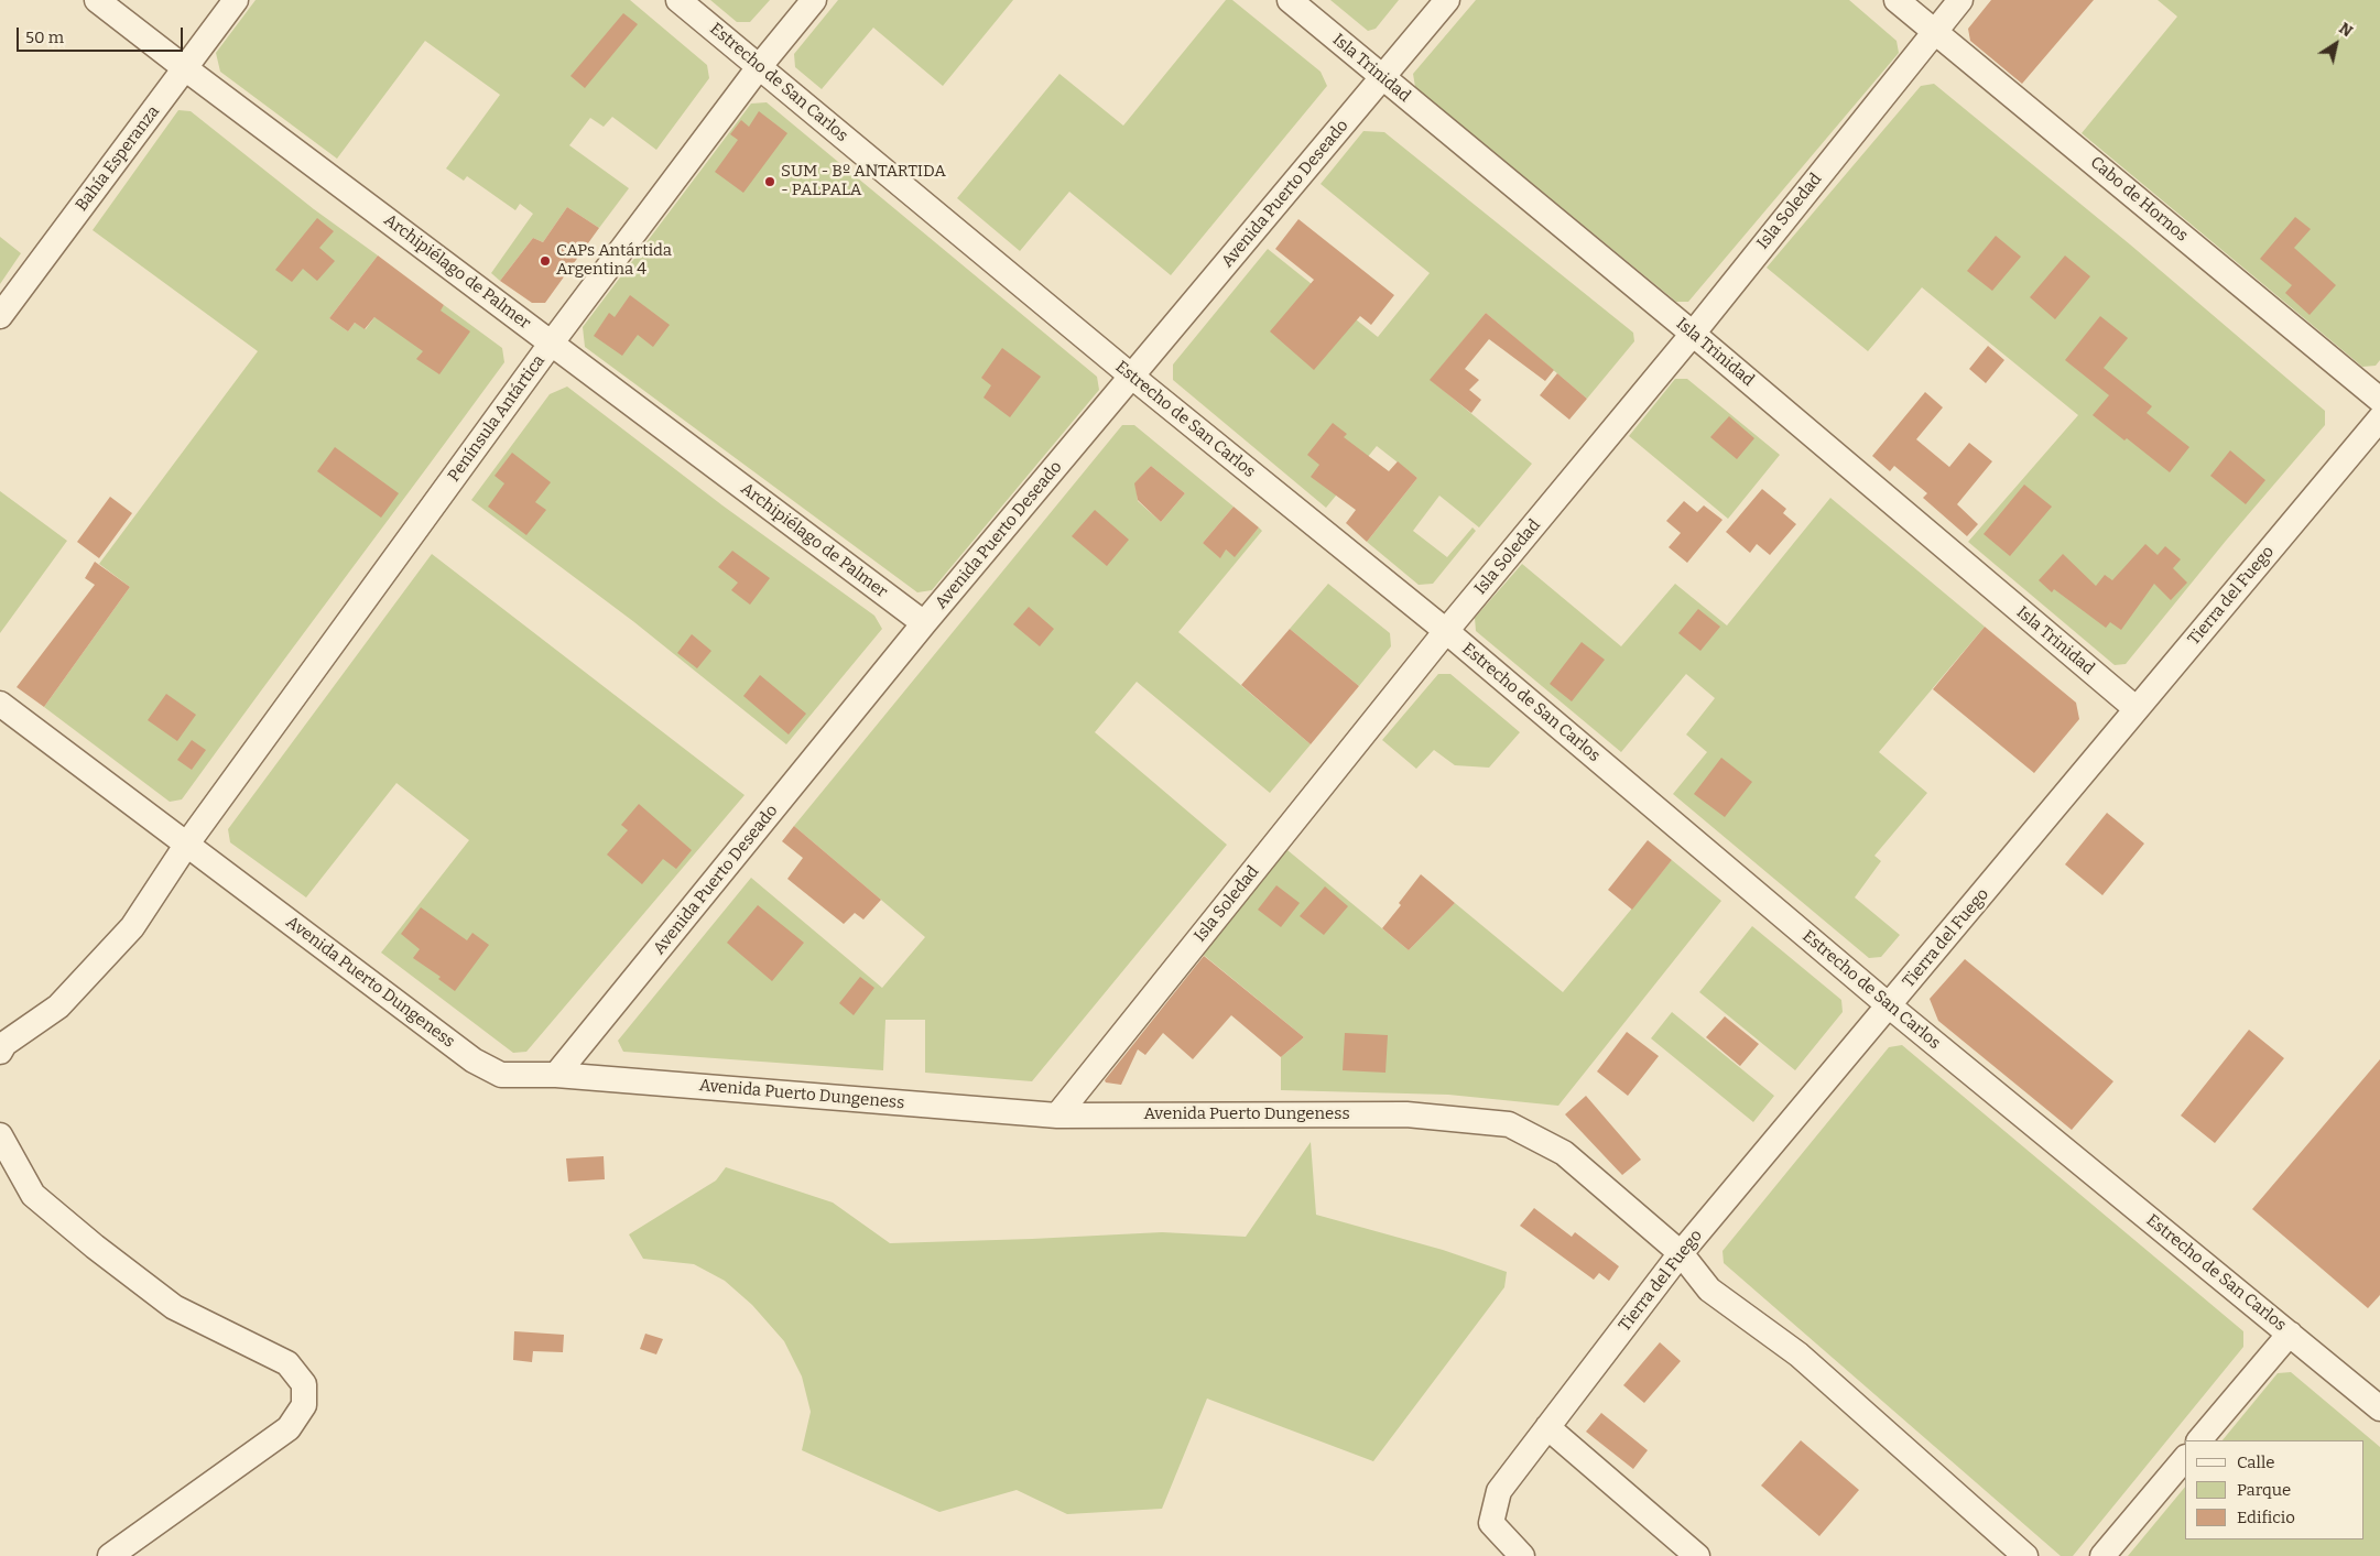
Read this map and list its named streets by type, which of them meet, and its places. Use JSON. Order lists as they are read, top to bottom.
{
  "streets": {
    "street": [
      "Isla Trinidad",
      "Estrecho de San Carlos",
      "Bahía Esperanza",
      "Avenida Puerto Deseado",
      "Cabo de Hornos",
      "Isla Soledad",
      "Archipiélago de Palmer",
      "Península Antártica",
      "Tierra del Fuego",
      "Avenida Puerto Dungeness"
    ]
  },
  "crossings": [
    ["Isla Trinidad", "Avenida Puerto Deseado"],
    ["Isla Trinidad", "Isla Soledad"],
    ["Isla Trinidad", "Tierra del Fuego"],
    ["Estrecho de San Carlos", "Avenida Puerto Deseado"],
    ["Estrecho de San Carlos", "Isla Soledad"],
    ["Estrecho de San Carlos", "Península Antártica"],
    ["Estrecho de San Carlos", "Tierra del Fuego"],
    ["Bahía Esperanza", "Archipiélago de Palmer"],
    ["Avenida Puerto Deseado", "Archipiélago de Palmer"],
    ["Avenida Puerto Deseado", "Avenida Puerto Dungeness"],
    ["Cabo de Hornos", "Isla Soledad"],
    ["Isla Soledad", "Avenida Puerto Dungeness"],
    ["Archipiélago de Palmer", "Península Antártica"],
    ["Península Antártica", "Avenida Puerto Dungeness"],
    ["Tierra del Fuego", "Avenida Puerto Dungeness"]
  ],
  "places": ["SUM - Bº ANTARTIDA - PALPALA", "CAPs Antártida Argentina 4"],
  "legend": ["Calle", "Parque", "Edificio"],
  "scale_bar": "50 m",
  "north": "top right"
}
